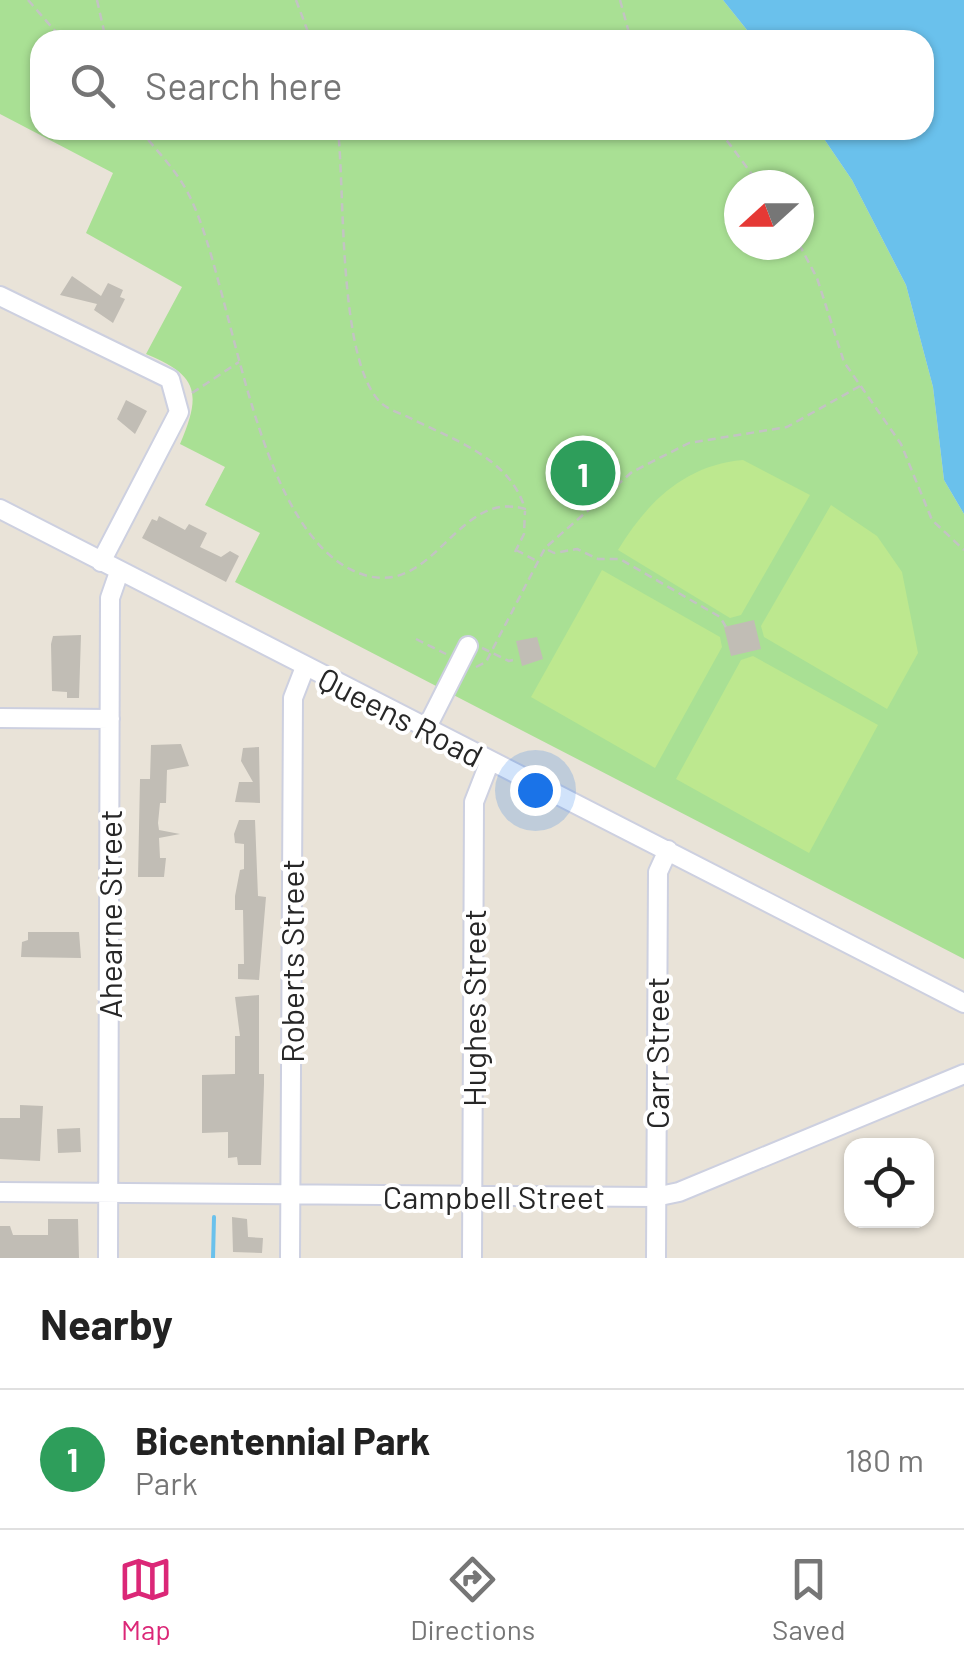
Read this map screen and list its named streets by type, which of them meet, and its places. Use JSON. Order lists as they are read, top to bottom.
{
  "streets": {
    "street": [
      "Queens Road",
      "Ahearne Street",
      "Roberts Street",
      "Hughes Street",
      "Carr Street",
      "Campbell Street"
    ]
  },
  "crossings": [
    ["Queens Road", "Ahearne Street"],
    ["Queens Road", "Roberts Street"],
    ["Queens Road", "Hughes Street"],
    ["Queens Road", "Carr Street"],
    ["Ahearne Street", "Campbell Street"],
    ["Roberts Street", "Campbell Street"],
    ["Hughes Street", "Campbell Street"],
    ["Carr Street", "Campbell Street"]
  ],
  "north": "left",
  "page": {
    "search": "Search here",
    "pins": "1",
    "heading": "Nearby",
    "list": [
      {
        "mark": "1",
        "name": "Bicentennial Park",
        "note": "Park",
        "value": "180 m"
      }
    ],
    "nav": ["Map", "Directions", "Saved"]
  }
}
